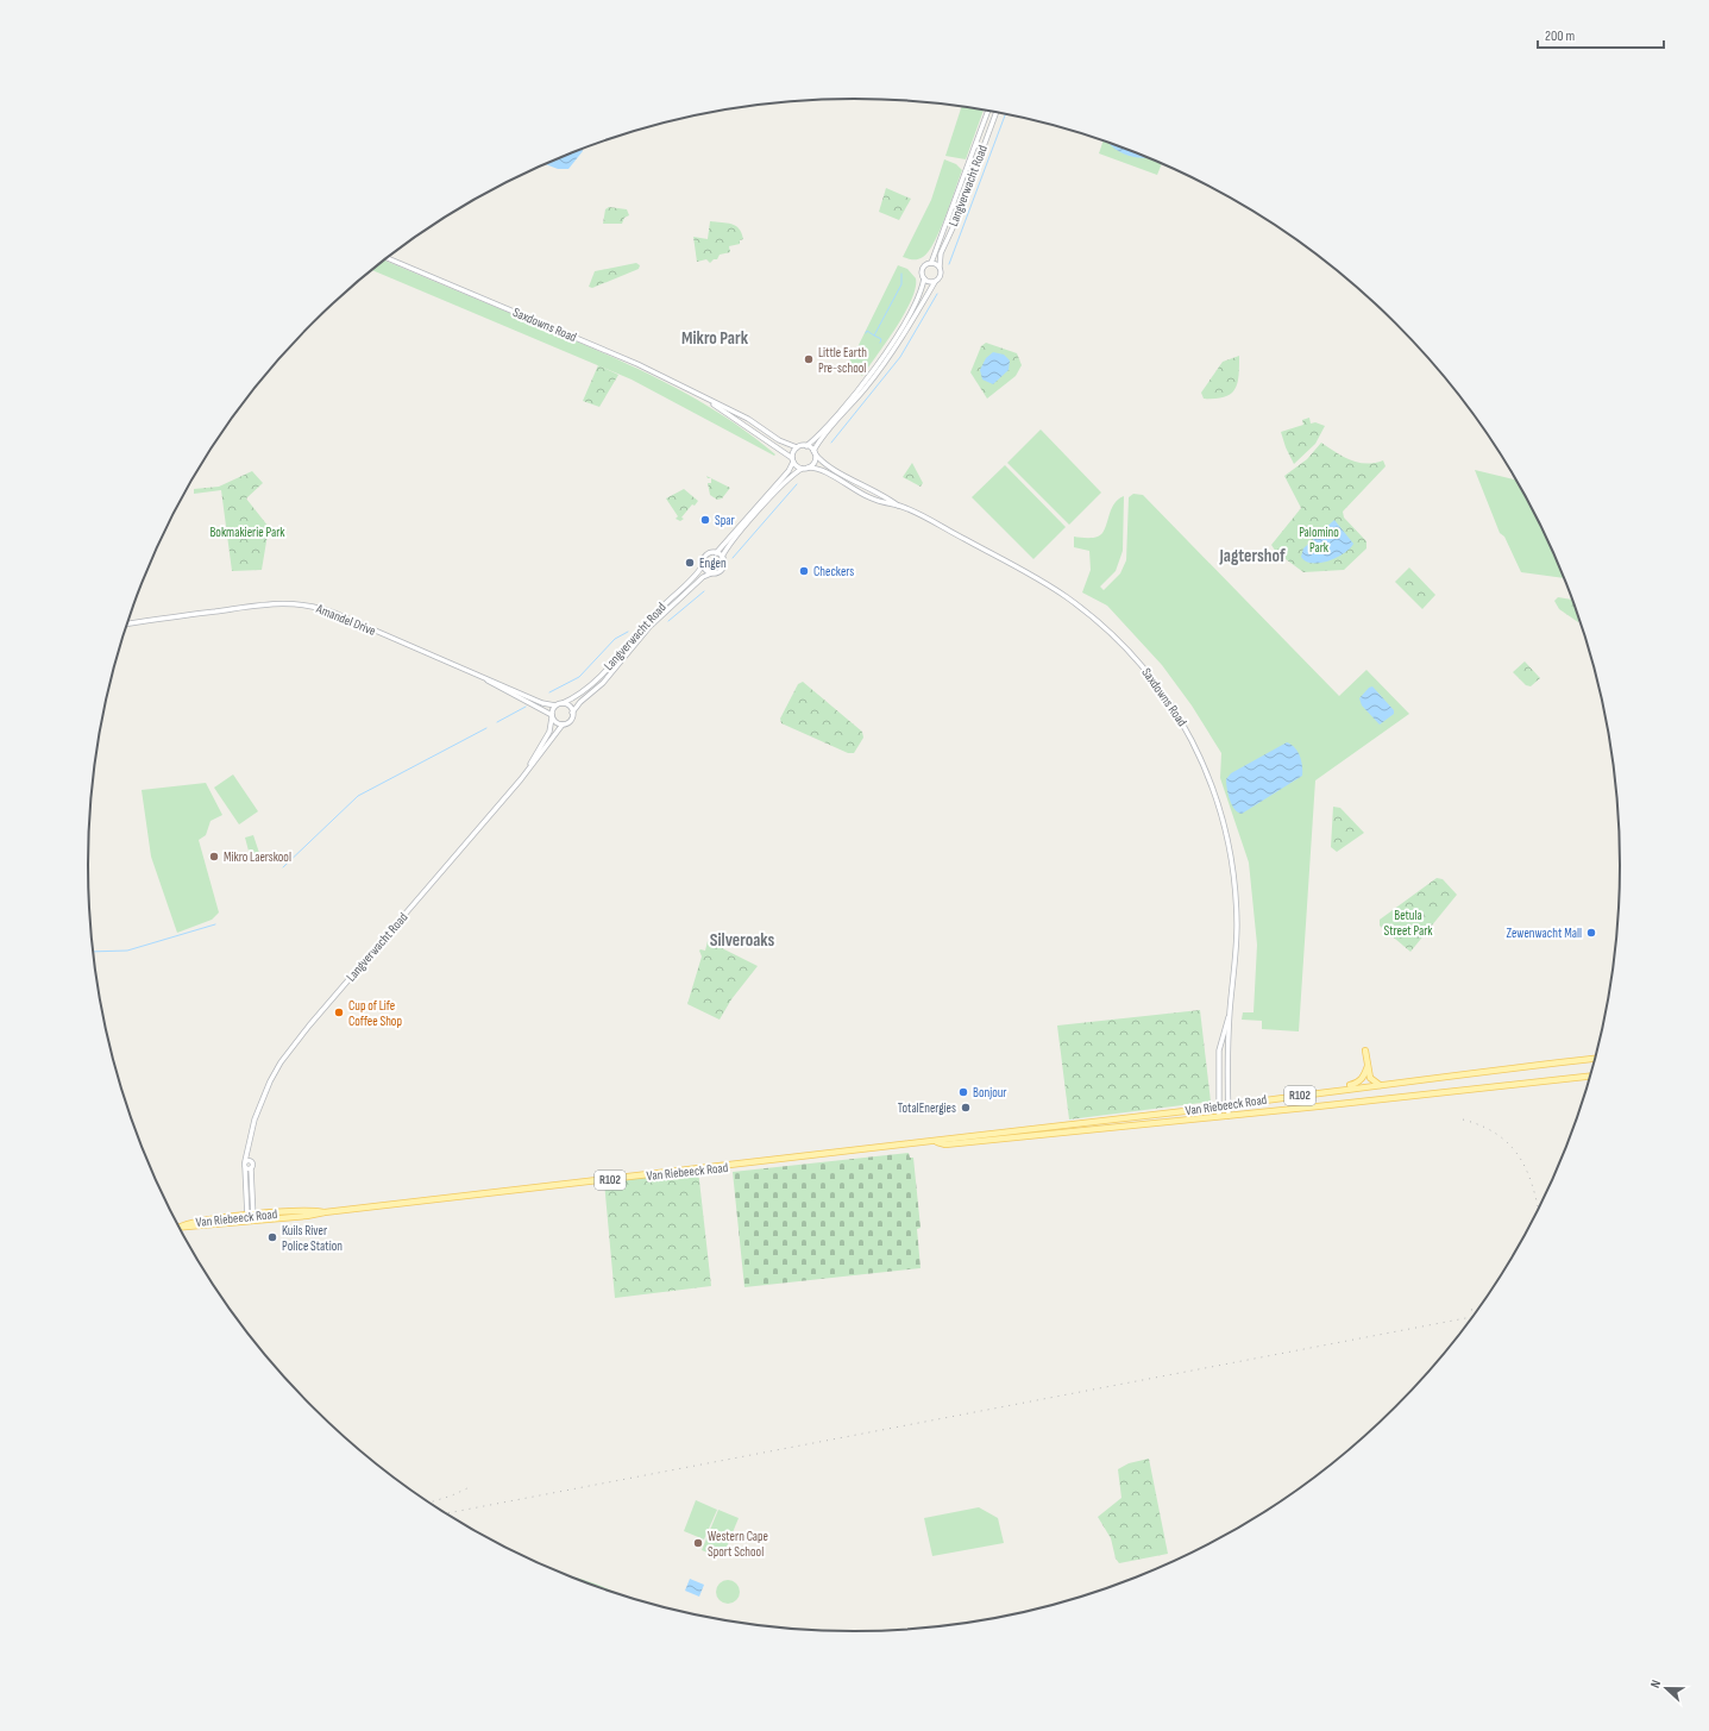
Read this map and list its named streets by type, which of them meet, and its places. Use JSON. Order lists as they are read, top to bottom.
{
  "streets": {
    "main road": ["R102", "Van Riebeeck Road"],
    "street": ["Langverwacht Road", "Saxdowns Road", "Amandel Drive"]
  },
  "crossings": [
    ["Langverwacht Road", "Amandel Drive"],
    ["Saxdowns Road", "Van Riebeeck Road"]
  ],
  "districts": ["Mikro Park", "Jagtershof", "Silveroaks"],
  "parks": ["Bokmakierie Park", "Palomino Park", "Betula Street Park"],
  "places": [
    "Little Earth Pre-school",
    "Spar",
    "Engen",
    "Checkers",
    "Mikro Laerskool",
    "Zewenwacht Mall",
    "Cup of Life Coffee Shop",
    "Bonjour",
    "TotalEnergies",
    "Kuils River Police Station",
    "Western Cape Sport School"
  ],
  "scale_bar": "200 m",
  "north": "left"
}
